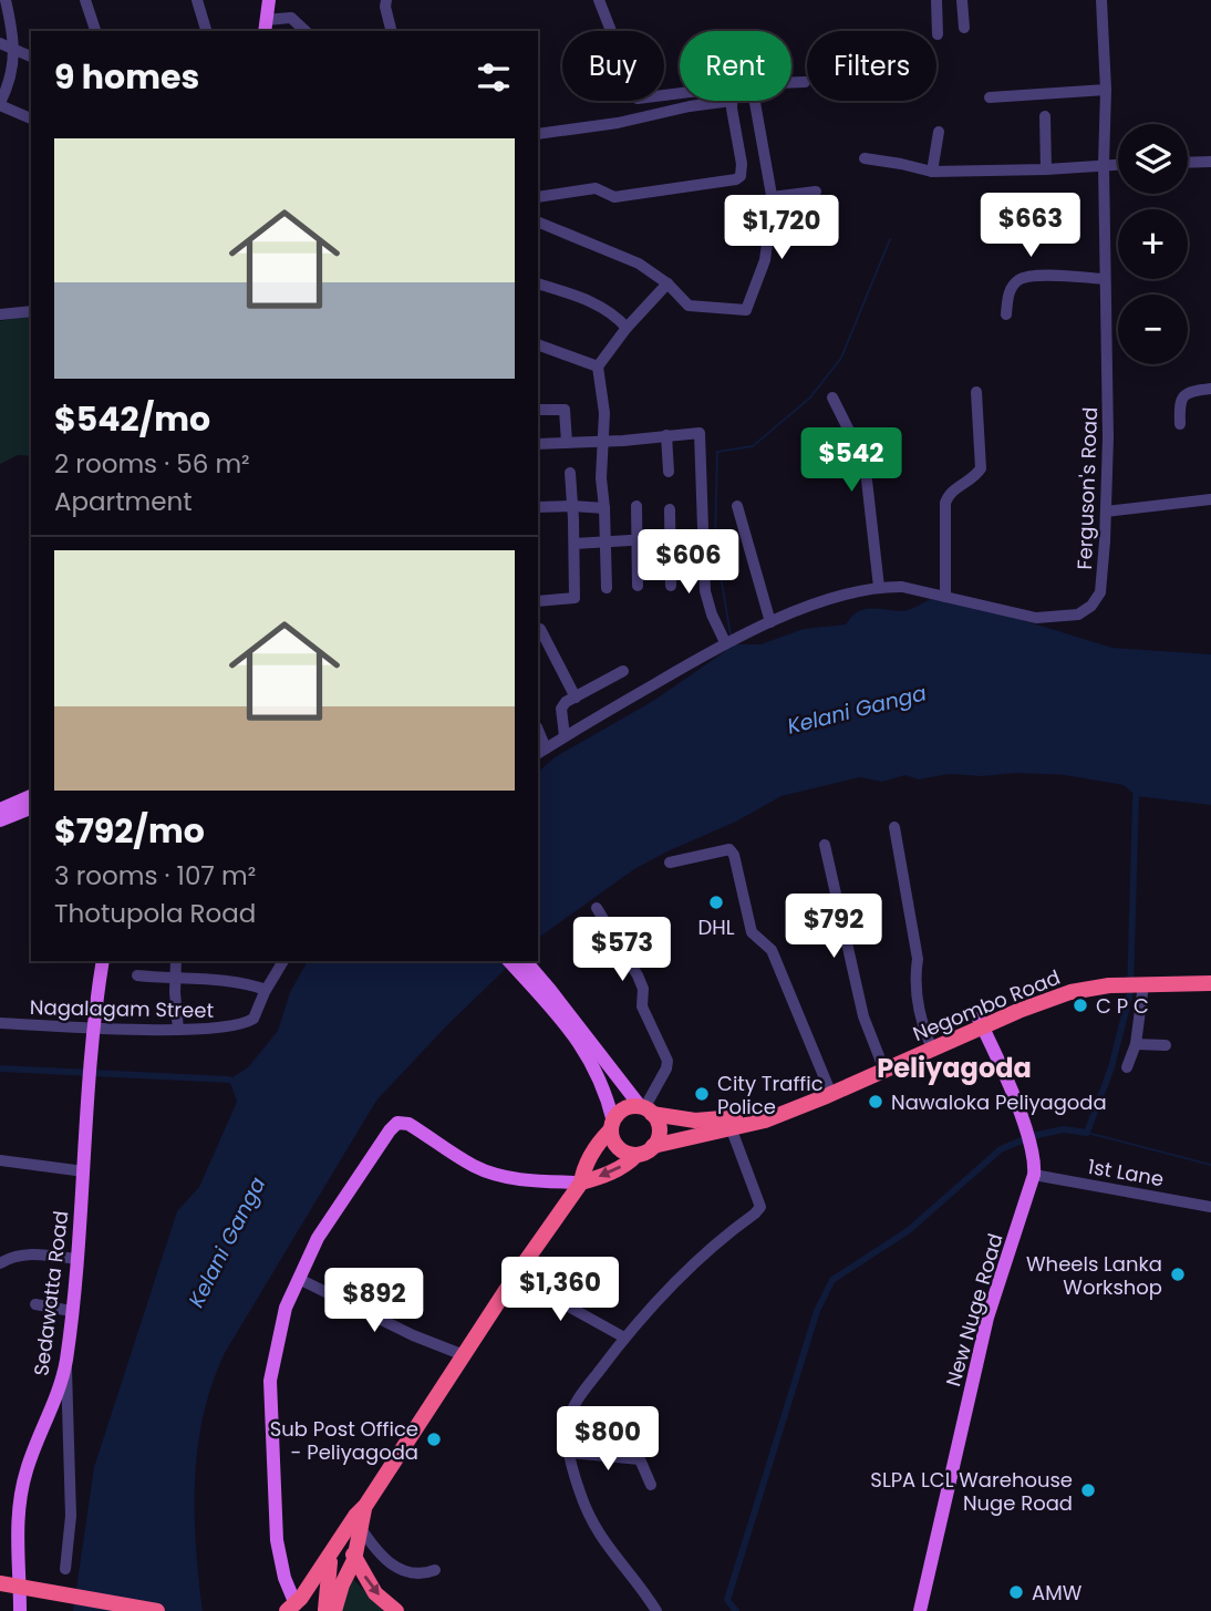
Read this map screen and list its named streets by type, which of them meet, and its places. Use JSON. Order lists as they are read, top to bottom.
{
  "streets": {
    "highway": ["Negombo Road"],
    "main road": ["Sedawatta Road", "New Nuge Road"],
    "street": ["Ferguson's Road", "Nagalagam Street", "1st Lane"]
  },
  "crossings": [
    ["Negombo Road", "New Nuge Road"],
    ["Nagalagam Street", "Sedawatta Road"],
    ["1st Lane", "New Nuge Road"]
  ],
  "districts": ["Peliyagoda"],
  "water": ["Kelani Ganga"],
  "places": [
    "DHL",
    "C P C",
    "City Traffic Police",
    "Nawaloka Peliyagoda",
    "Wheels Lanka Workshop",
    "Sub Post Office - Peliyagoda",
    "SLPA LCL Warehouse Nuge Road",
    "AMW"
  ],
  "page": {
    "chip": ["Buy", "Rent", "Filters"],
    "heading": "9 homes",
    "map_buttons": ["+", "−"],
    "list": [
      {
        "name": "$542/mo",
        "note": "2 rooms · 56 m² · Apartment"
      },
      {
        "name": "$792/mo",
        "note": "3 rooms · 107 m² · Thotupola Road"
      }
    ],
    "price": [
      "$663",
      "$1,720",
      "$542",
      "$606",
      "$792",
      "$573",
      "$1,360",
      "$892",
      "$800"
    ]
  }
}
